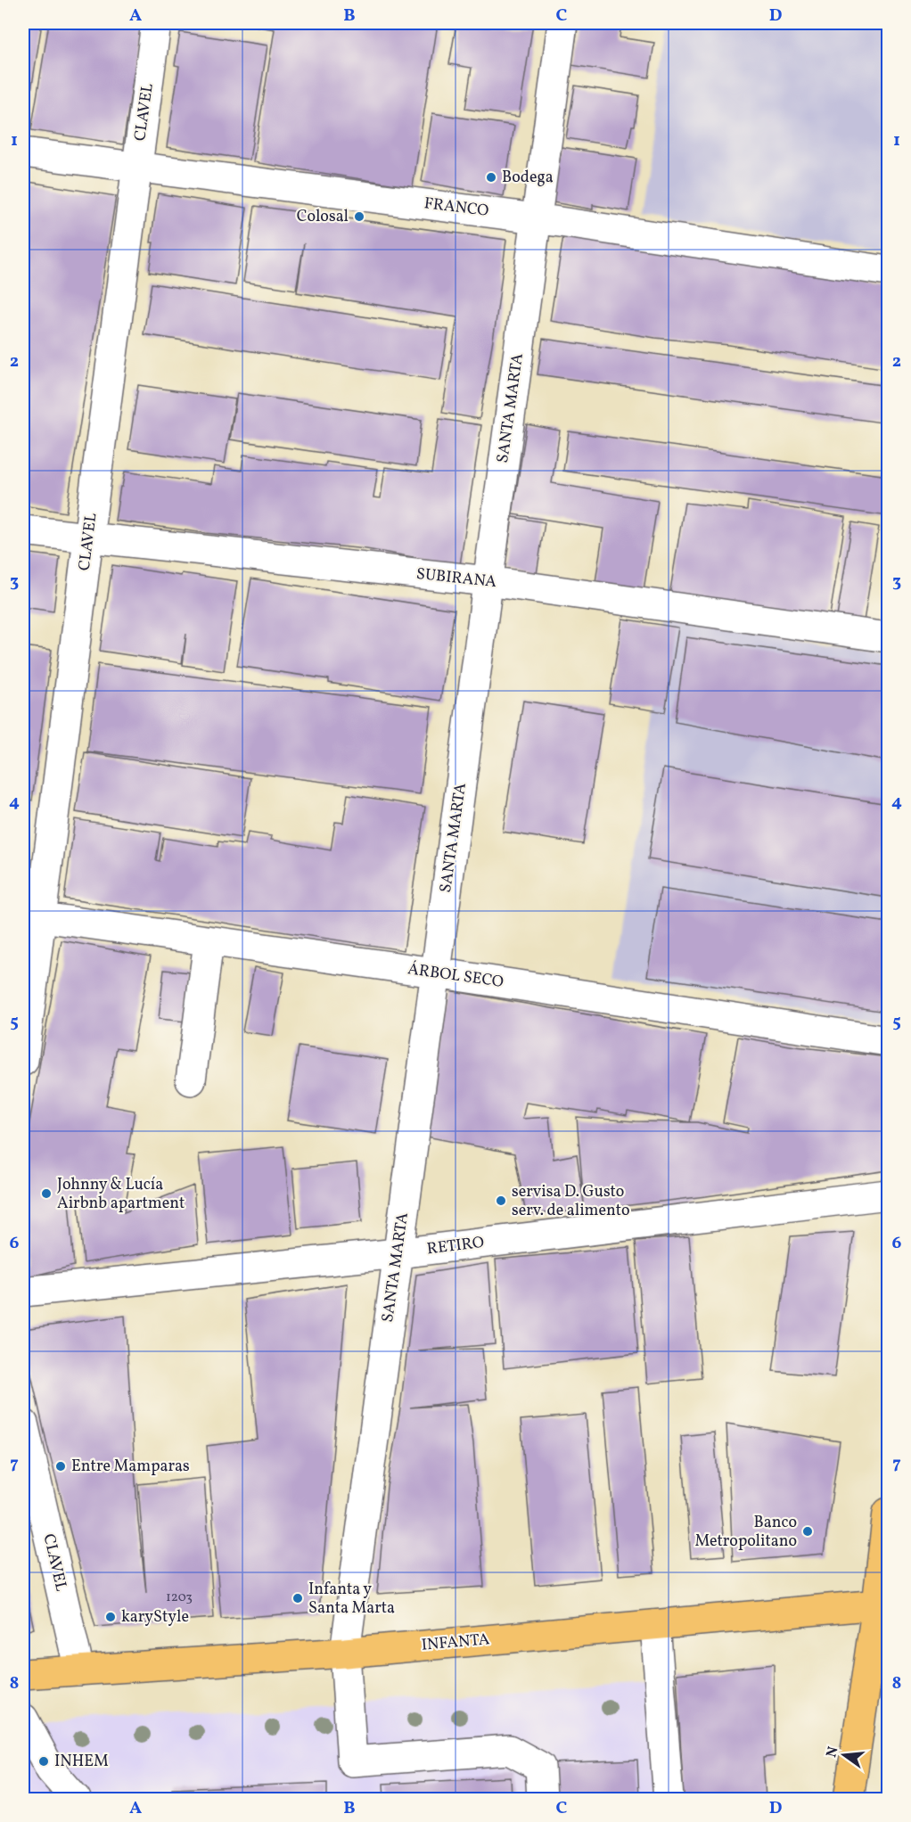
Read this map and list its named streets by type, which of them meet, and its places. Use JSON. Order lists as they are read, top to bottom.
{
  "streets": {
    "main road": ["INFANTA"],
    "street": [
      "CLAVEL",
      "FRANCO",
      "SANTA MARTA",
      "SUBIRANA",
      "ÁRBOL SECO",
      "RETIRO"
    ]
  },
  "crossings": [
    ["CLAVEL", "FRANCO"],
    ["CLAVEL", "SUBIRANA"],
    ["CLAVEL", "ÁRBOL SECO"],
    ["CLAVEL", "INFANTA"],
    ["FRANCO", "SANTA MARTA"],
    ["SANTA MARTA", "SUBIRANA"],
    ["SANTA MARTA", "ÁRBOL SECO"],
    ["SANTA MARTA", "RETIRO"],
    ["SANTA MARTA", "INFANTA"]
  ],
  "places": [
    "Bodega",
    "Colosal",
    "Johnny & Lucía Airbnb apartment",
    "servisa D. Gusto serv. de alimento",
    "Entre Mamparas",
    "Banco Metropolitano",
    "Infanta y Santa Marta",
    "karyStyle",
    "INHEM"
  ],
  "house_numbers": ["1203"],
  "north": "left",
  "grid": {
    "columns": [
      "A",
      "B",
      "C",
      "D"
    ],
    "rows": [
      "1",
      "2",
      "3",
      "4",
      "5",
      "6",
      "7",
      "8"
    ]
  }
}
